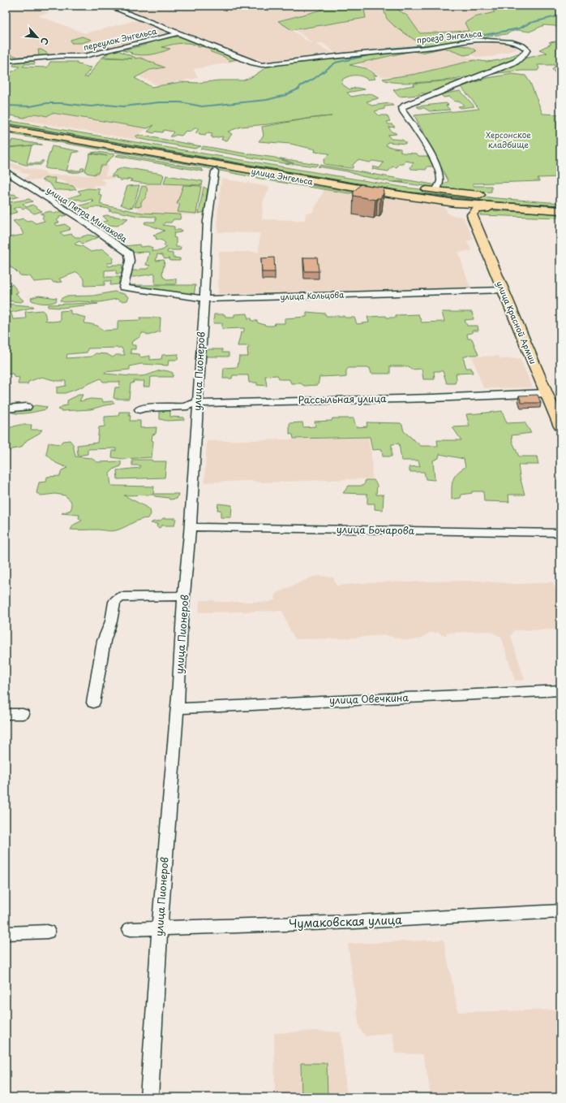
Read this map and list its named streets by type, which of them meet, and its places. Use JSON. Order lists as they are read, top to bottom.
{
  "streets": {
    "main road": ["улица Энгельса", "улица Красной Армии"],
    "street": [
      "проезд Энгельса",
      "переулок Энгельса",
      "улица Петра Минакова",
      "улица Кольцова",
      "улица Пионеров",
      "Рассыльная улица",
      "улица Бочарова",
      "улица Овечкина",
      "Чумаковская улица"
    ]
  },
  "crossings": [
    ["проезд Энгельса", "переулок Энгельса"],
    ["улица Петра Минакова", "улица Кольцова"],
    ["улица Кольцова", "улица Красной Армии"],
    ["улица Кольцова", "улица Пионеров"],
    ["улица Красной Армии", "Рассыльная улица"],
    ["улица Пионеров", "Рассыльная улица"],
    ["улица Пионеров", "улица Бочарова"],
    ["улица Пионеров", "улица Овечкина"],
    ["улица Пионеров", "Чумаковская улица"]
  ],
  "parks": ["Херсонское кладбище"],
  "north": "bottom right"
}
